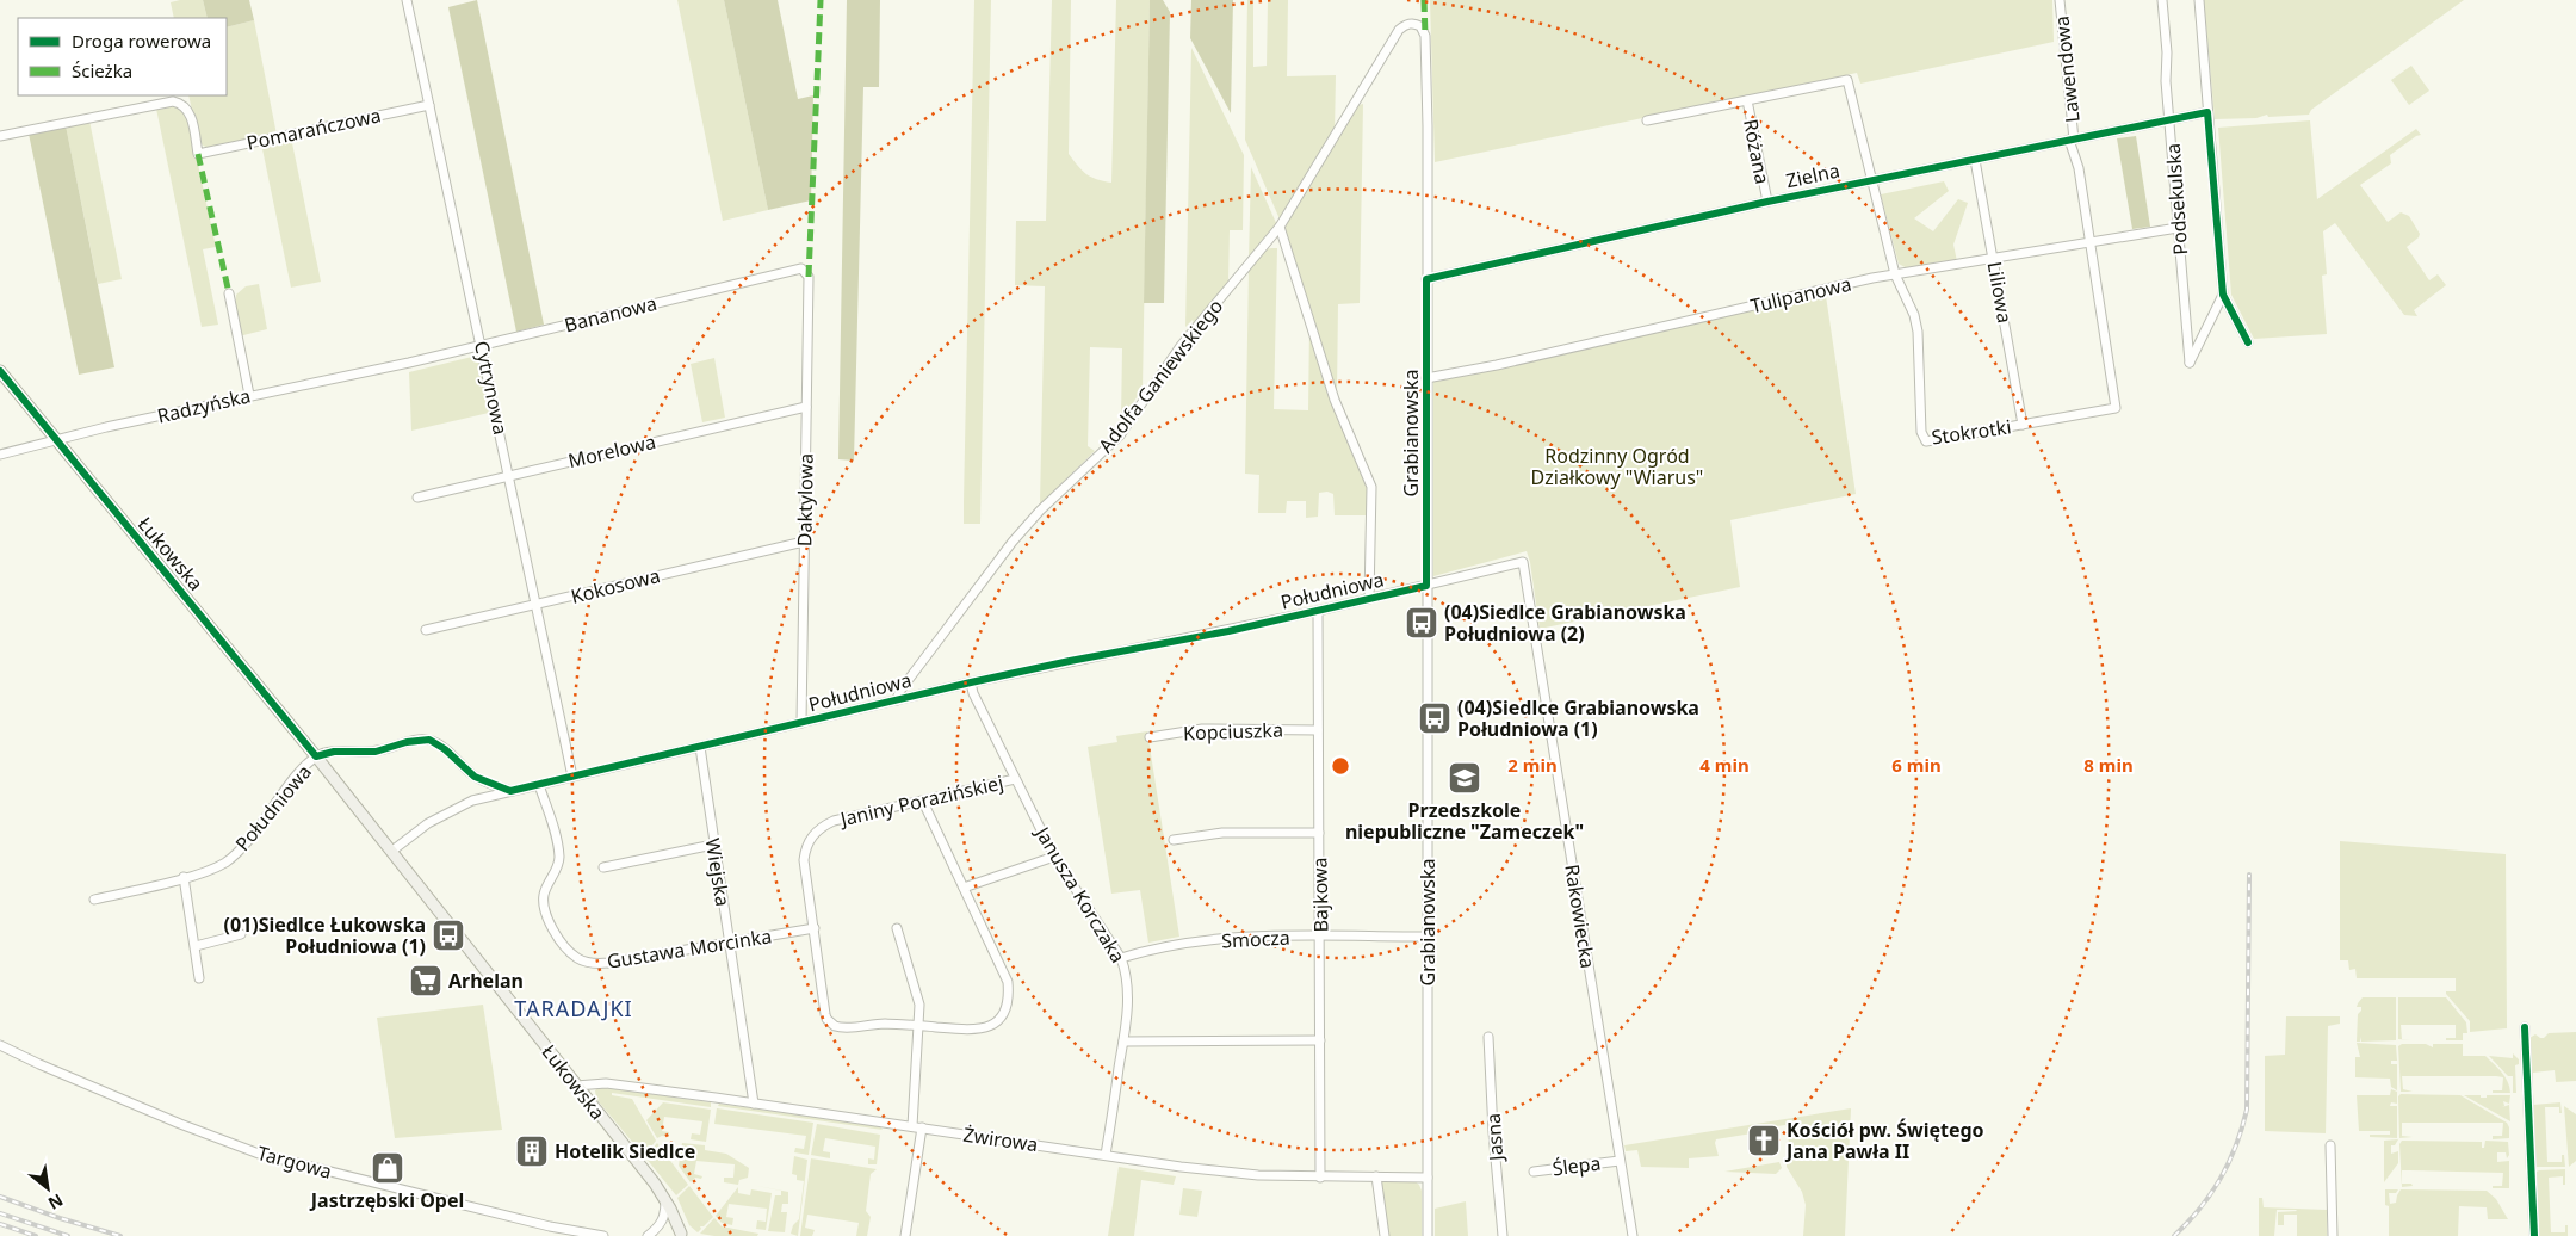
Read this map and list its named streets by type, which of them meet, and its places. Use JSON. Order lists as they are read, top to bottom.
{
  "streets": {
    "main road": ["Łukowska"],
    "street": [
      "Lawendowa",
      "Pomarańczowa",
      "Różana",
      "Zielna",
      "Podsekulska",
      "Liliowa",
      "Tulipanowa",
      "Bananowa",
      "Adolfa Ganiewskiego",
      "Cytrynowa",
      "Radzyńska",
      "Stokrotki",
      "Grabianowska",
      "Morelowa",
      "Daktylowa",
      "Kokosowa",
      "Południowa",
      "Kopciuszka",
      "Janiny Porazińskiej",
      "Wiejska",
      "Janusza Korczaka",
      "Bajkowa",
      "Rakowiecka",
      "Smocza",
      "Gustawa Morcinka",
      "Jasna",
      "Żwirowa",
      "Targowa",
      "Ślepa"
    ]
  },
  "crossings": [
    ["Lawendowa", "Zielna"],
    ["Lawendowa", "Tulipanowa"],
    ["Lawendowa", "Stokrotki"],
    ["Pomarańczowa", "Cytrynowa"],
    ["Różana", "Zielna"],
    ["Różana", "Stokrotki"],
    ["Zielna", "Podsekulska"],
    ["Zielna", "Liliowa"],
    ["Zielna", "Stokrotki"],
    ["Zielna", "Grabianowska"],
    ["Podsekulska", "Tulipanowa"],
    ["Liliowa", "Tulipanowa"],
    ["Liliowa", "Stokrotki"],
    ["Tulipanowa", "Stokrotki"],
    ["Tulipanowa", "Grabianowska"],
    ["Bananowa", "Cytrynowa"],
    ["Bananowa", "Radzyńska"],
    ["Bananowa", "Daktylowa"],
    ["Adolfa Ganiewskiego", "Grabianowska"],
    ["Adolfa Ganiewskiego", "Południowa"],
    ["Cytrynowa", "Morelowa"],
    ["Cytrynowa", "Kokosowa"],
    ["Cytrynowa", "Południowa"],
    ["Radzyńska", "Łukowska"],
    ["Grabianowska", "Południowa"],
    ["Grabianowska", "Smocza"],
    ["Grabianowska", "Żwirowa"],
    ["Morelowa", "Daktylowa"],
    ["Daktylowa", "Kokosowa"],
    ["Daktylowa", "Południowa"],
    ["Łukowska", "Południowa"],
    ["Łukowska", "Żwirowa"],
    ["Południowa", "Wiejska"],
    ["Południowa", "Janusza Korczaka"],
    ["Południowa", "Bajkowa"],
    ["Południowa", "Rakowiecka"],
    ["Południowa", "Gustawa Morcinka"],
    ["Kopciuszka", "Bajkowa"],
    ["Janiny Porazińskiej", "Janusza Korczaka"],
    ["Janiny Porazińskiej", "Gustawa Morcinka"],
    ["Wiejska", "Gustawa Morcinka"],
    ["Wiejska", "Żwirowa"],
    ["Janusza Korczaka", "Smocza"],
    ["Janusza Korczaka", "Żwirowa"],
    ["Bajkowa", "Smocza"],
    ["Bajkowa", "Żwirowa"],
    ["Rakowiecka", "Ślepa"]
  ],
  "districts": ["TARADAJKI"],
  "parks": ["Rodzinny Ogród Działkowy \"Wiarus\""],
  "places": {
    "bus stop": ["(04)Siedlce Grabianowska Południowa (2)", "(04)Siedlce Grabianowska Południowa (1)", "(01)Siedlce Łukowska Południowa (1)"],
    "school or university": ["Przedszkole niepubliczne \"Zameczek\""],
    "supermarket": ["Arhelan"],
    "church": ["Kościół pw. Świętego Jana Pawła II"],
    "building": ["Hotelik Siedlce"],
    "shop": ["Jastrzębski Opel"]
  },
  "legend": ["Droga rowerowa", "Ścieżka"],
  "north": "bottom right",
  "rings": [
    "2 min",
    "4 min",
    "6 min",
    "8 min"
  ]
}
